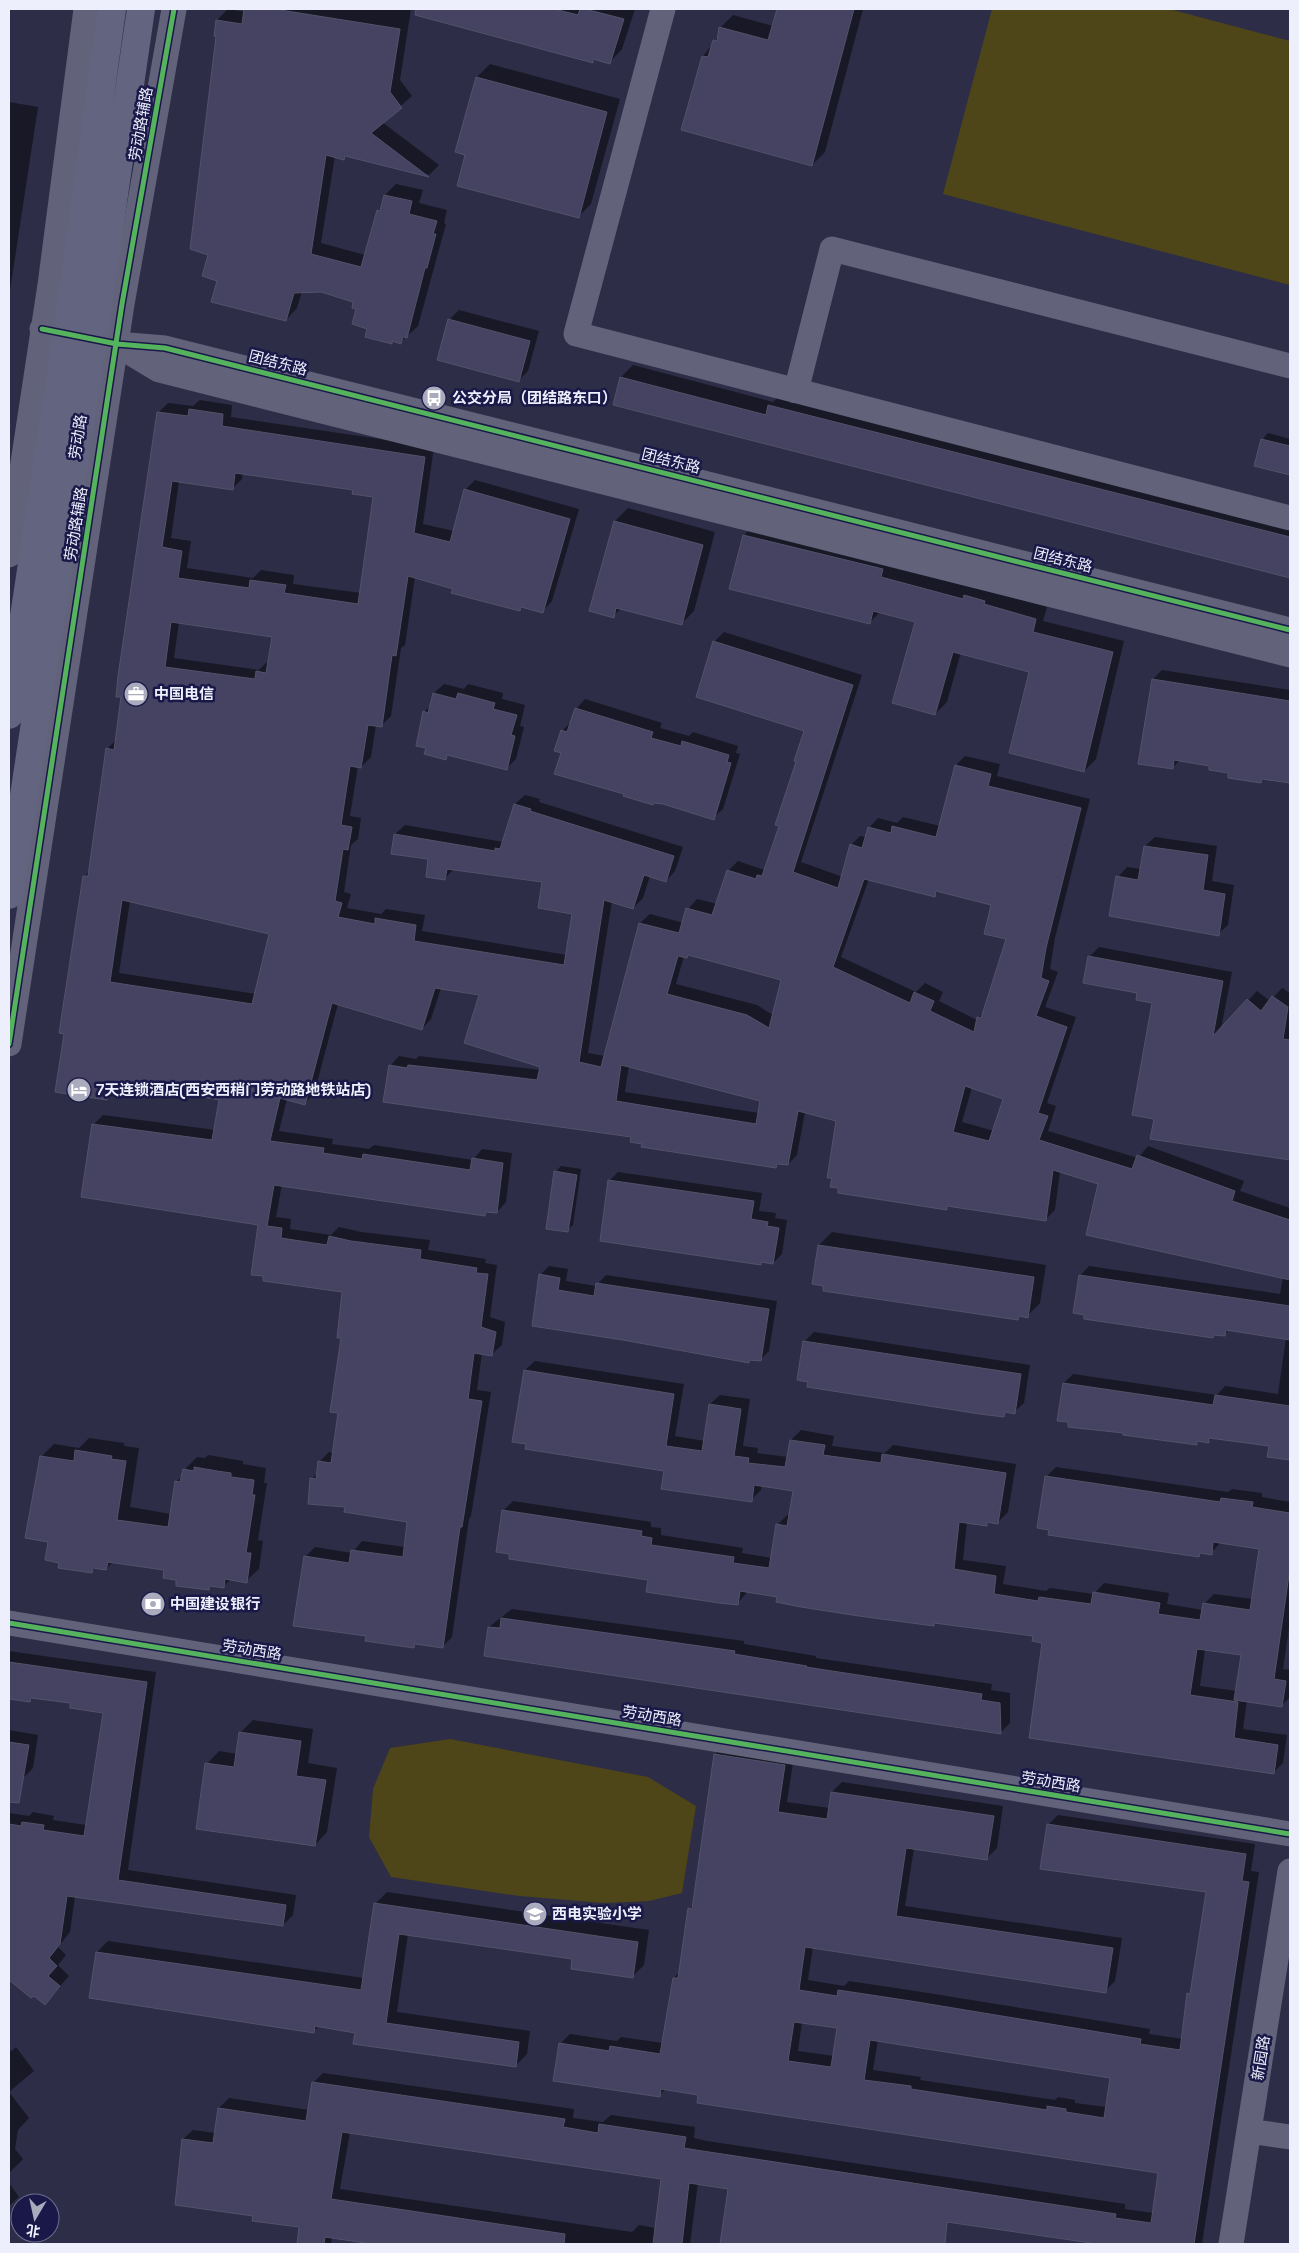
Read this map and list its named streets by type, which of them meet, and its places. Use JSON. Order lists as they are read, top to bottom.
{
  "streets": {
    "main road": ["劳动路"],
    "street": [
      "劳动路辅路",
      "团结东路",
      "劳动西路",
      "新园路"
    ]
  },
  "crossings": [
    ["劳动路辅路", "团结东路"],
    ["劳动路辅路", "劳动路"],
    ["团结东路", "劳动路"]
  ],
  "places": {
    "bus stop": ["公交分局（团结路东口）"],
    "office": ["中国电信"],
    "hotel": ["7天连锁酒店(西安西稍门劳动路地铁站店)"],
    "bank": ["中国建设银行"],
    "school or university": ["西电实验小学"]
  },
  "north": "bottom"
}
